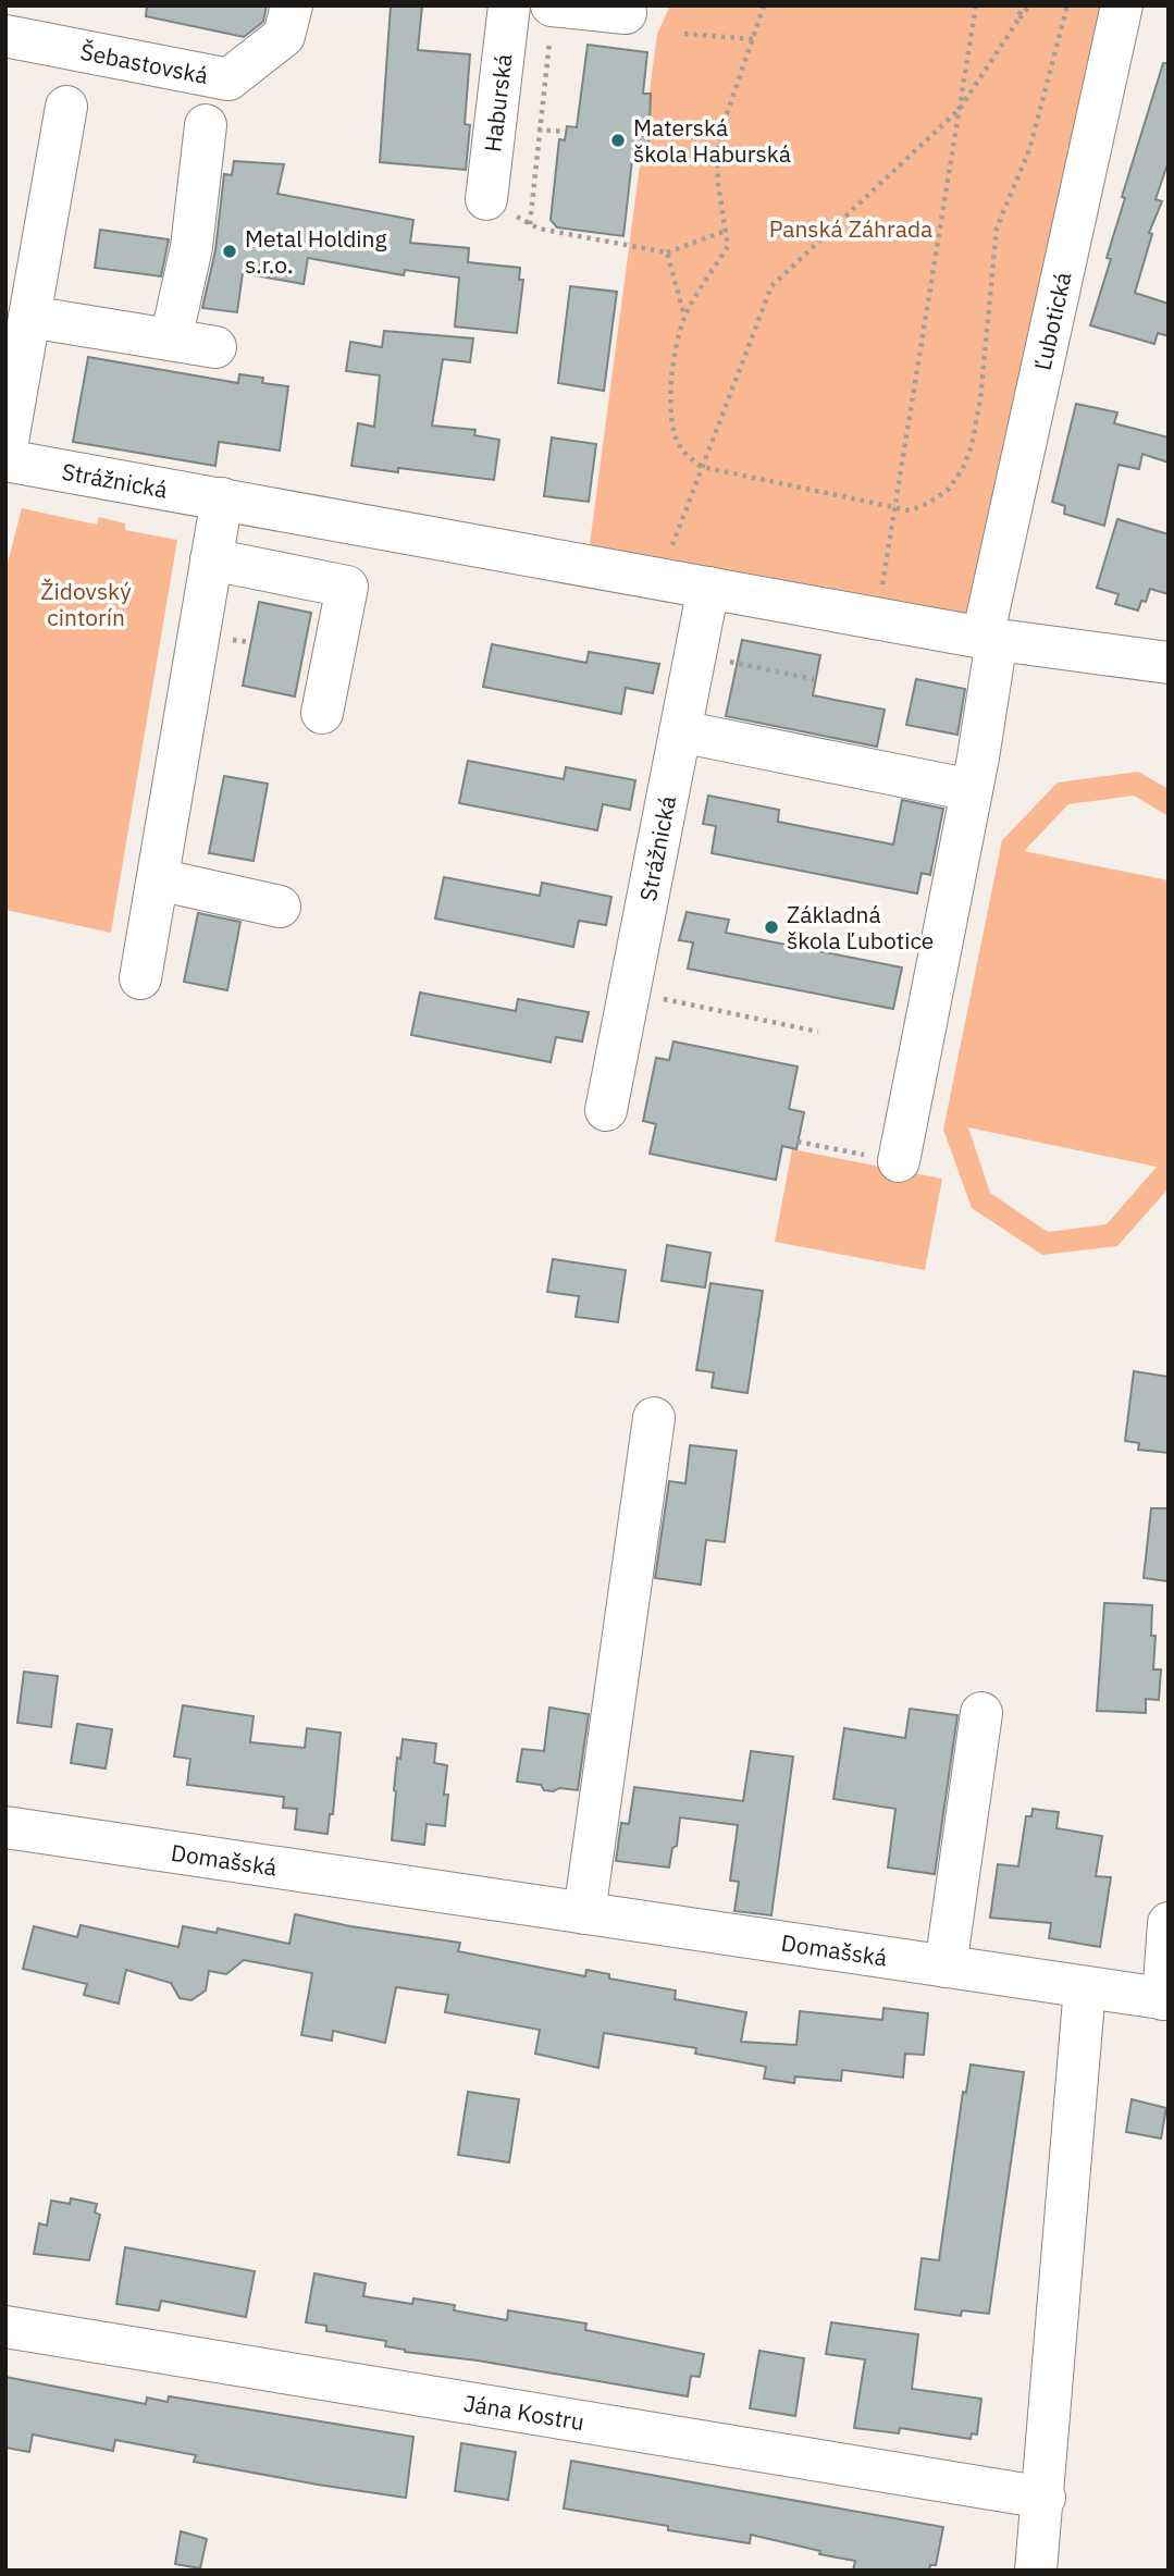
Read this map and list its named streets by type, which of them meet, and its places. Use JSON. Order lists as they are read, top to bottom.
{
  "streets": {
    "street": [
      "Šebastovská",
      "Haburská",
      "Ľubotická",
      "Strážnická",
      "Domašská",
      "Jána Kostru"
    ]
  },
  "crossings": [
    ["Ľubotická", "Strážnická"]
  ],
  "parks": ["Panská Záhrada", "Židovský cintorín"],
  "places": ["Materská škola Haburská", "Metal Holding s.r.o.", "Základná škola Ľubotice"]
}
